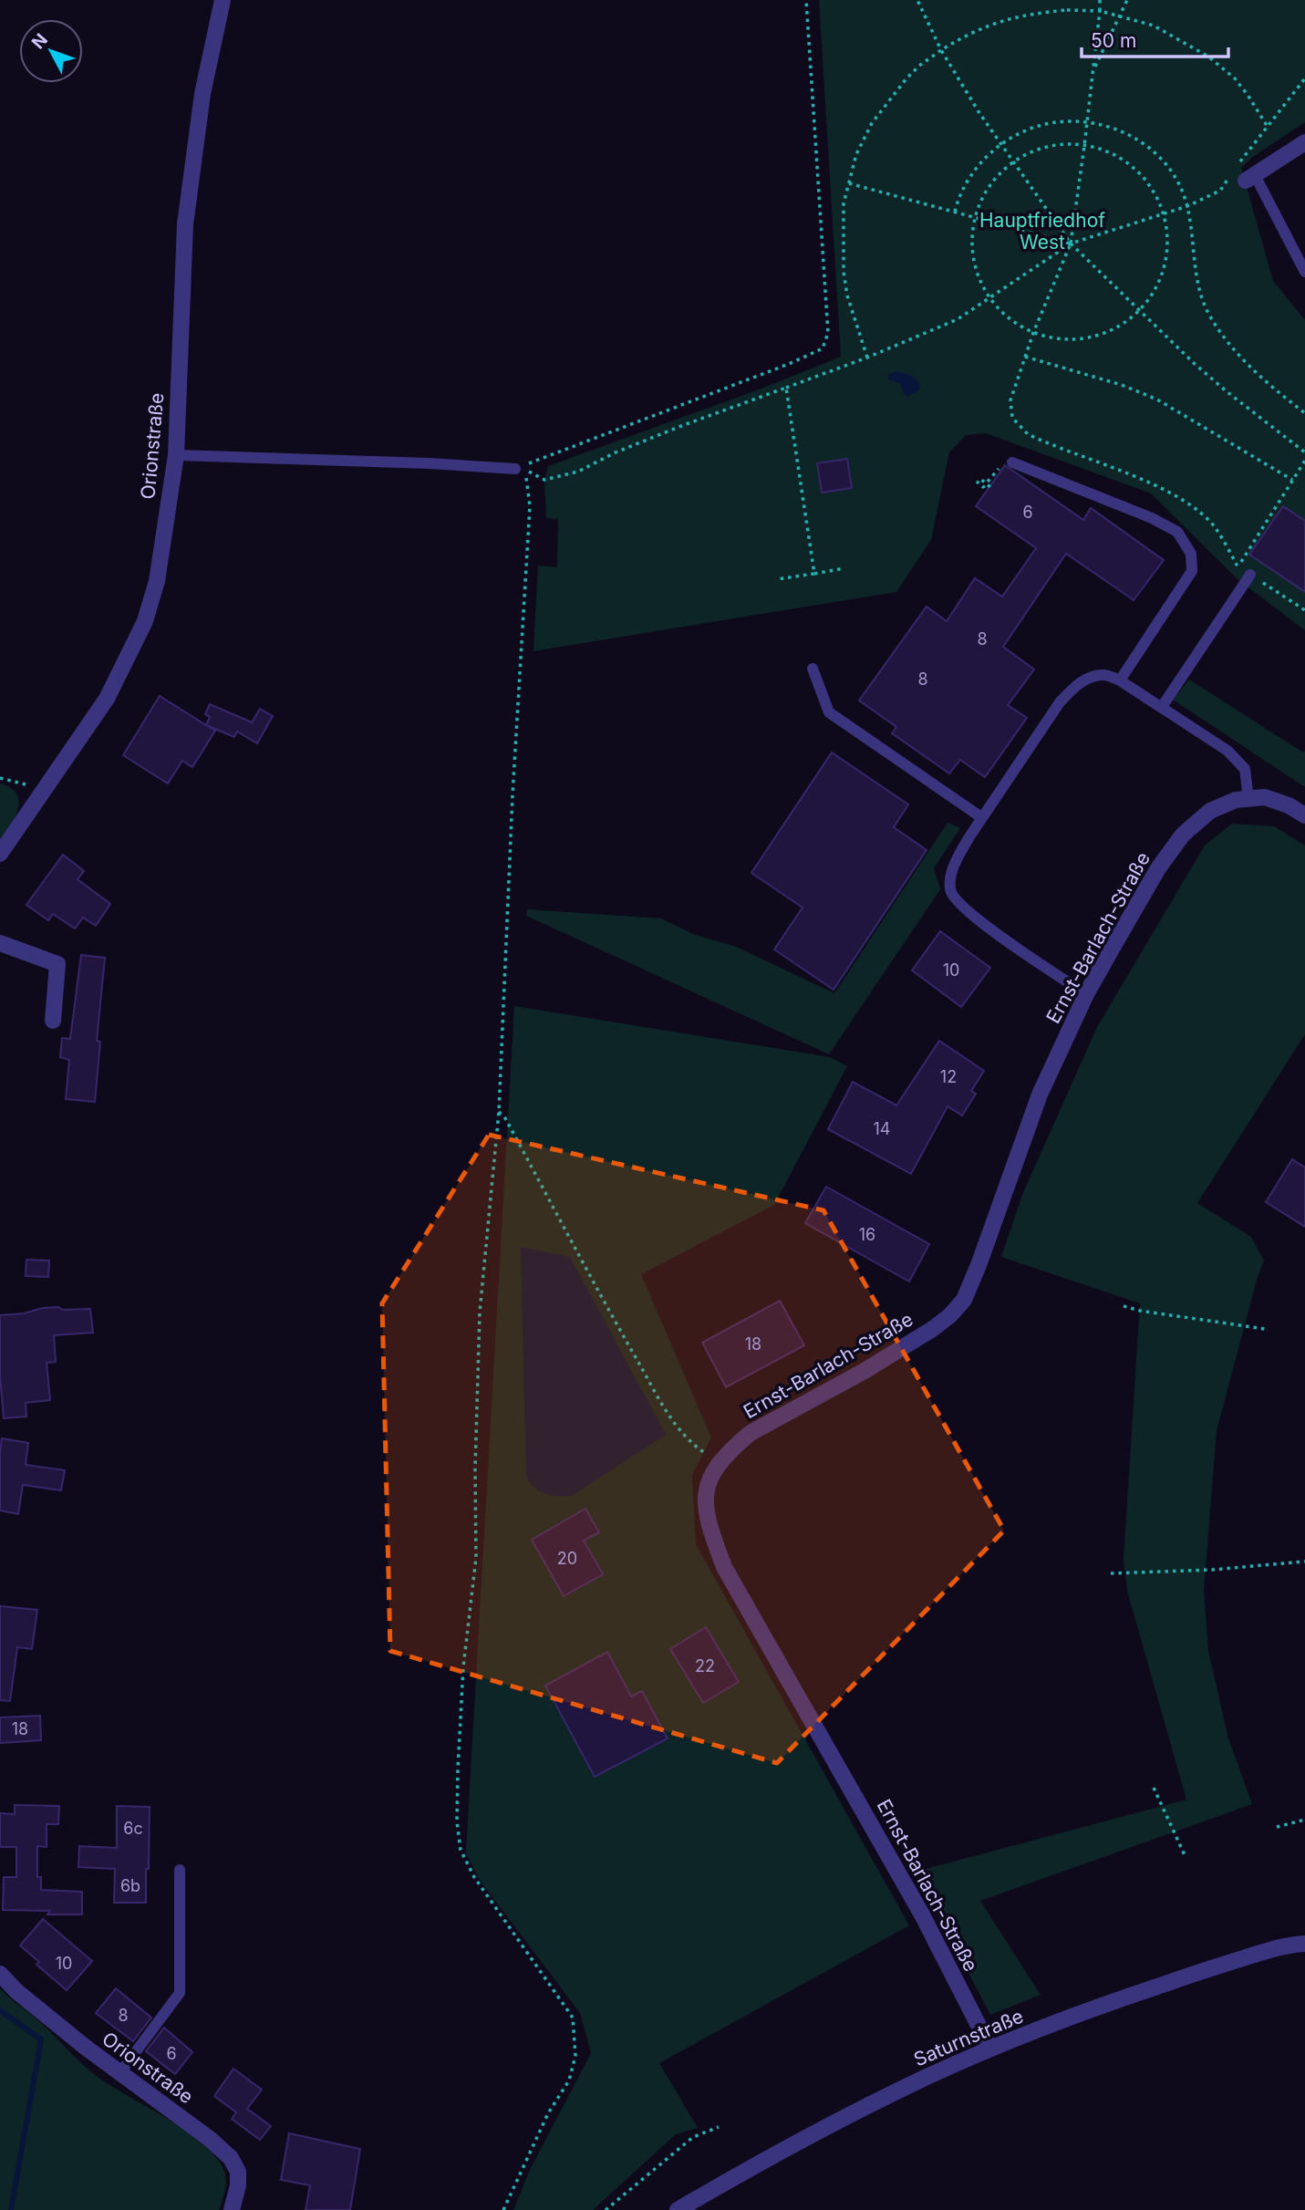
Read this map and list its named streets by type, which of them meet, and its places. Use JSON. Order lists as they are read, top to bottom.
{
  "streets": {
    "street": ["Orionstraße", "Ernst-Barlach-Straße", "Saturnstraße"]
  },
  "crossings": [
    ["Ernst-Barlach-Straße", "Saturnstraße"]
  ],
  "parks": ["Hauptfriedhof West"],
  "house_numbers": [
    "6",
    "8",
    "8",
    "10",
    "12",
    "14",
    "16",
    "18",
    "20",
    "22",
    "18",
    "6c",
    "6b",
    "10",
    "8",
    "6"
  ],
  "scale_bar": "50 m",
  "north": "top left"
}
